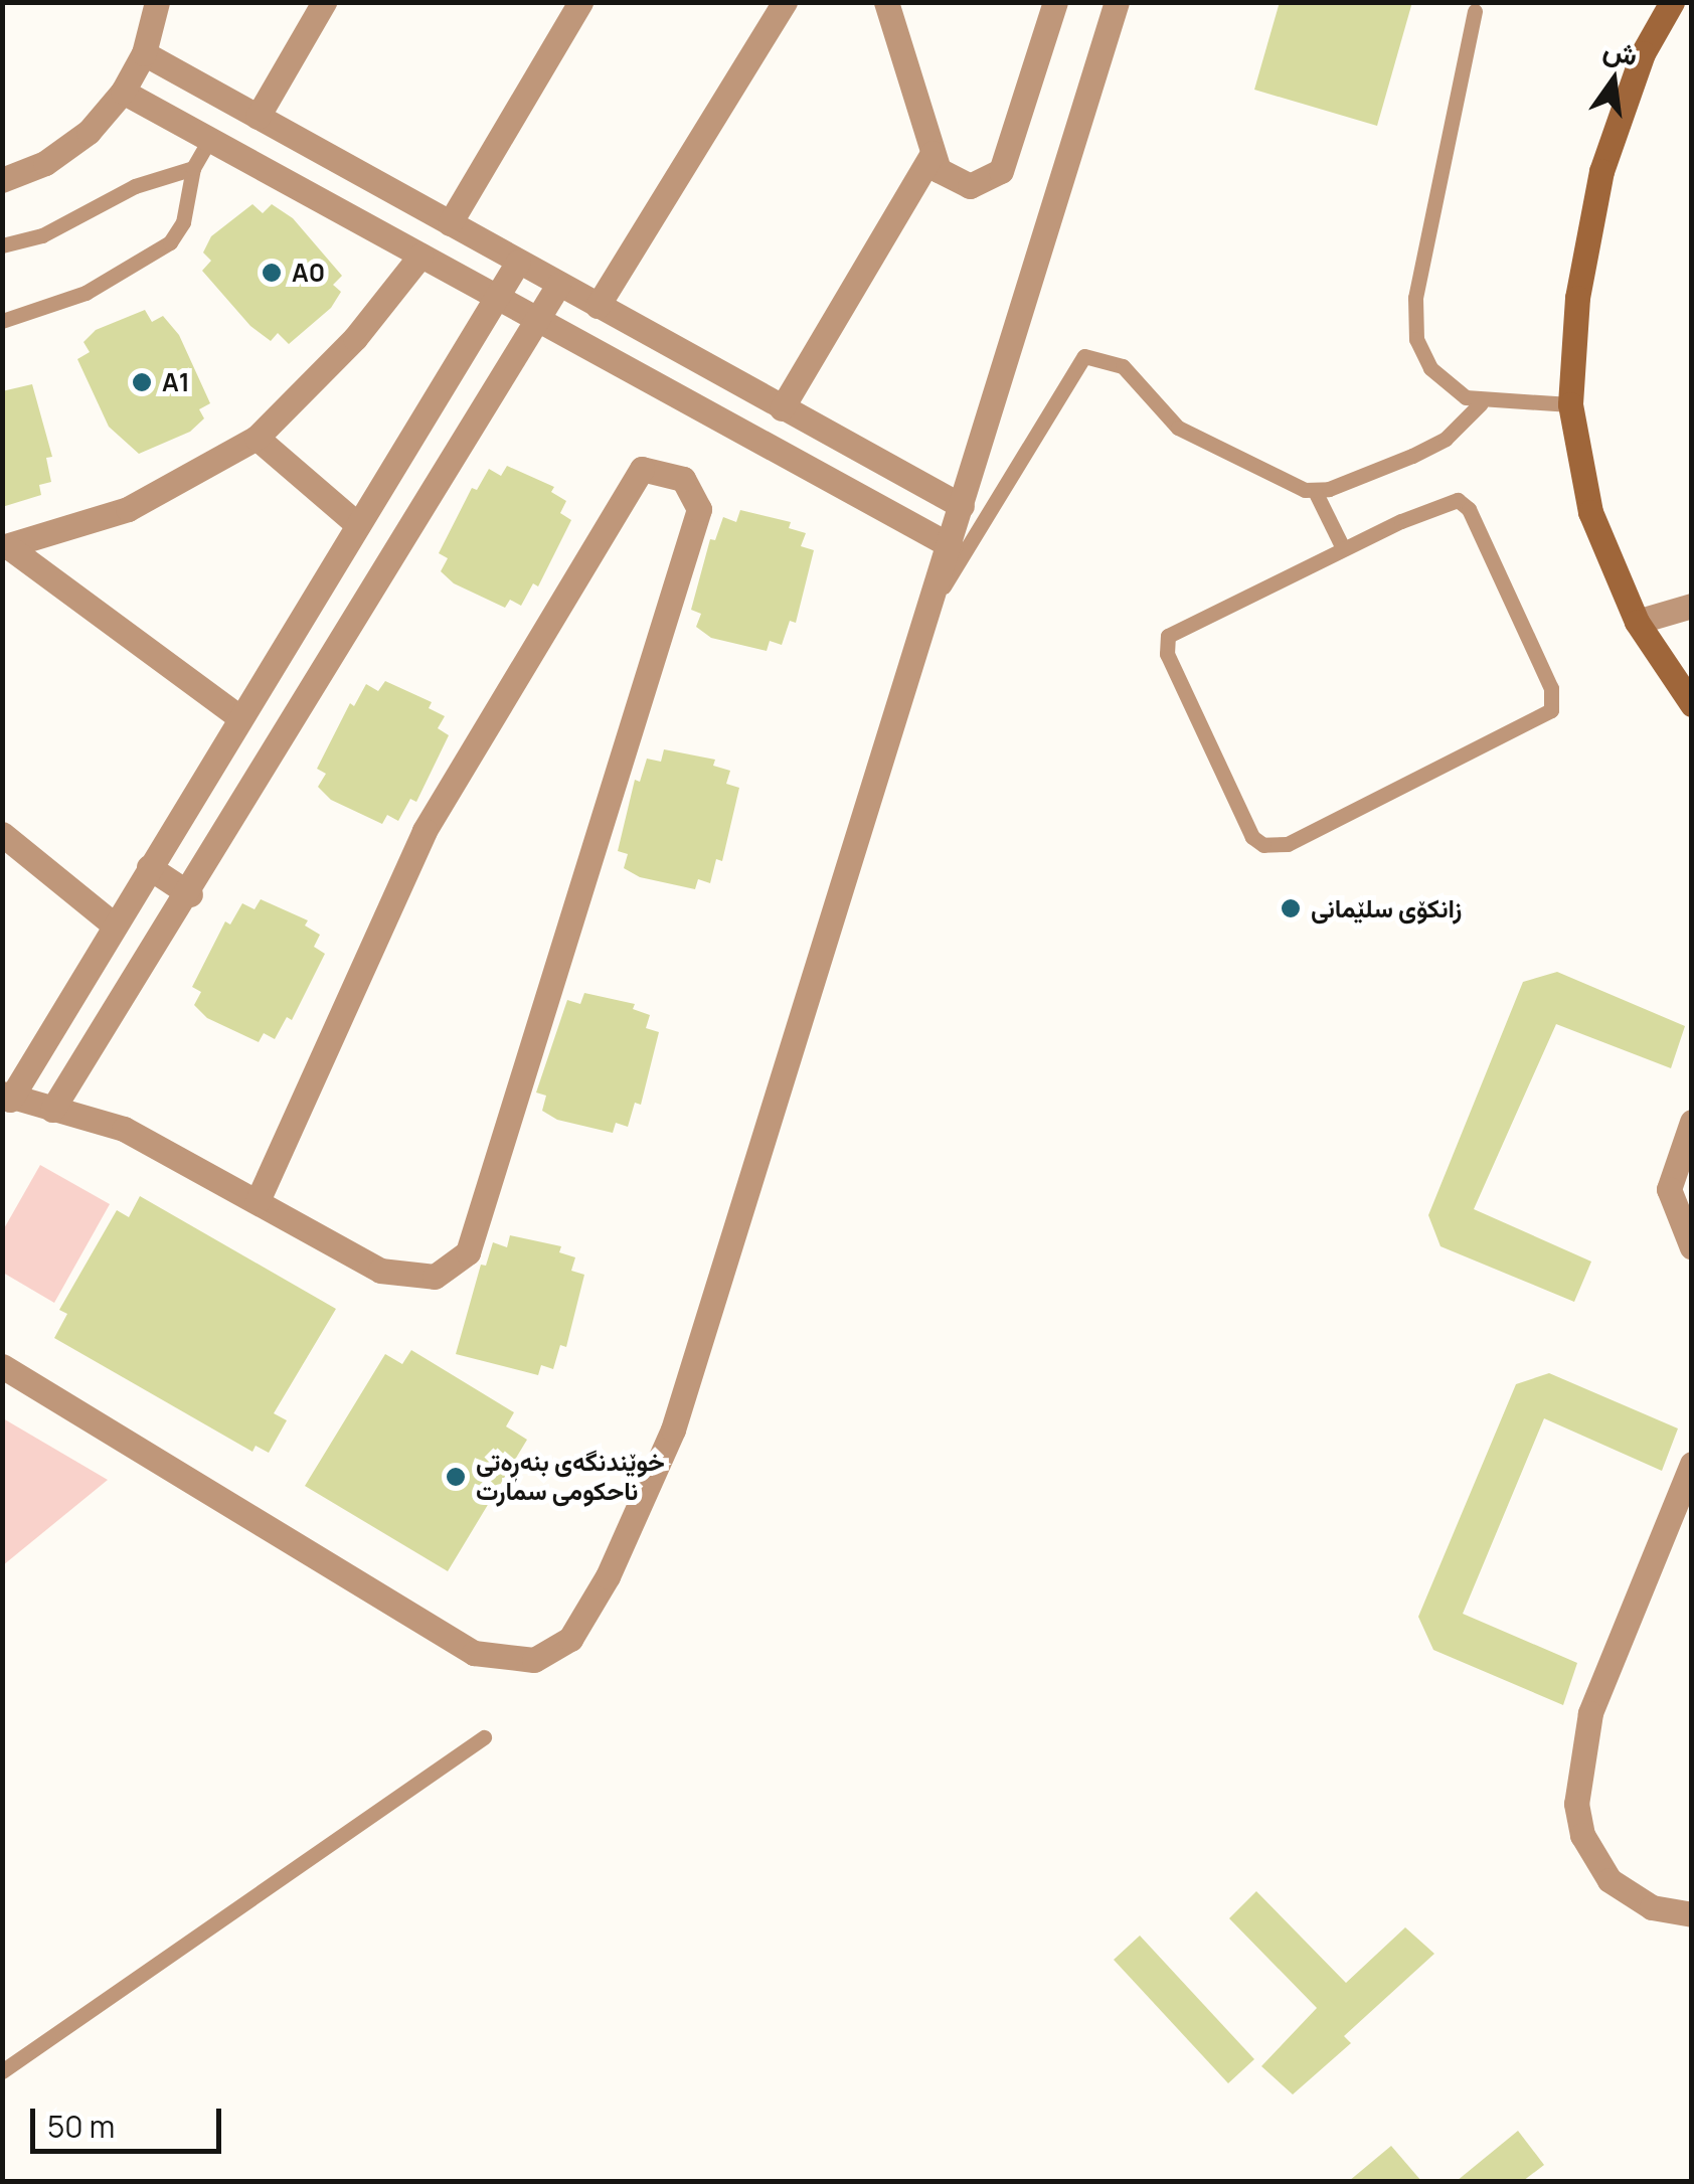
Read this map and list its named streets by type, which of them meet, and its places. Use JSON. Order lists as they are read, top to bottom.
{
  "places": [
    "A0",
    "A1",
    "زانکۆی سلێمانی",
    "خوێندنگەی بنەڕەتی ناحکومی سمارت"
  ],
  "scale_bar": "50 m",
  "north": "top"
}
